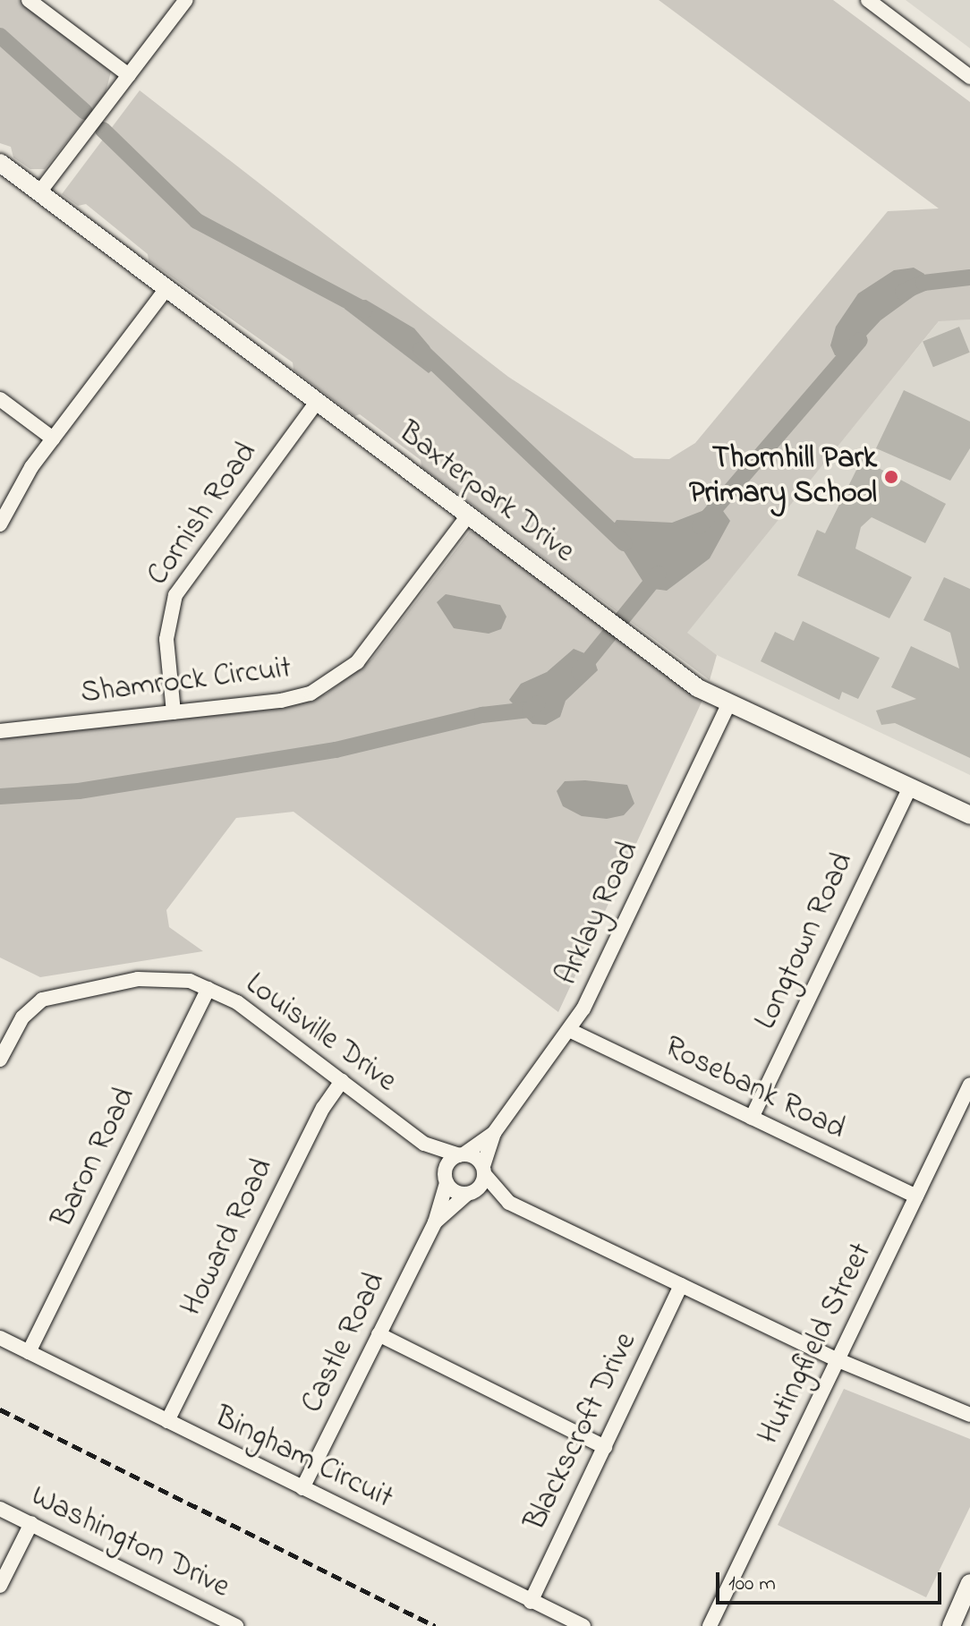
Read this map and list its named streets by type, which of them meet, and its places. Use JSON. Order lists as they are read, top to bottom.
{
  "streets": {
    "street": [
      "Baxterpark Drive",
      "Cornish Road",
      "Shamrock Circuit",
      "Arklay Road",
      "Longtown Road",
      "Louisville Drive",
      "Rosebank Road",
      "Baron Road",
      "Howard Road",
      "Castle Road",
      "Hutingfield Street",
      "Blackscroft Drive",
      "Bingham Circuit",
      "Washington Drive"
    ]
  },
  "crossings": [
    ["Baxterpark Drive", "Cornish Road"],
    ["Baxterpark Drive", "Shamrock Circuit"],
    ["Baxterpark Drive", "Arklay Road"],
    ["Baxterpark Drive", "Longtown Road"],
    ["Cornish Road", "Shamrock Circuit"],
    ["Arklay Road", "Louisville Drive"],
    ["Arklay Road", "Rosebank Road"],
    ["Arklay Road", "Castle Road"],
    ["Longtown Road", "Rosebank Road"],
    ["Louisville Drive", "Baron Road"],
    ["Louisville Drive", "Howard Road"],
    ["Louisville Drive", "Castle Road"],
    ["Rosebank Road", "Hutingfield Street"],
    ["Baron Road", "Bingham Circuit"],
    ["Howard Road", "Bingham Circuit"],
    ["Castle Road", "Bingham Circuit"],
    ["Blackscroft Drive", "Bingham Circuit"]
  ],
  "places": ["Thornhill Park Primary School"],
  "scale_bar": "100 m"
}
